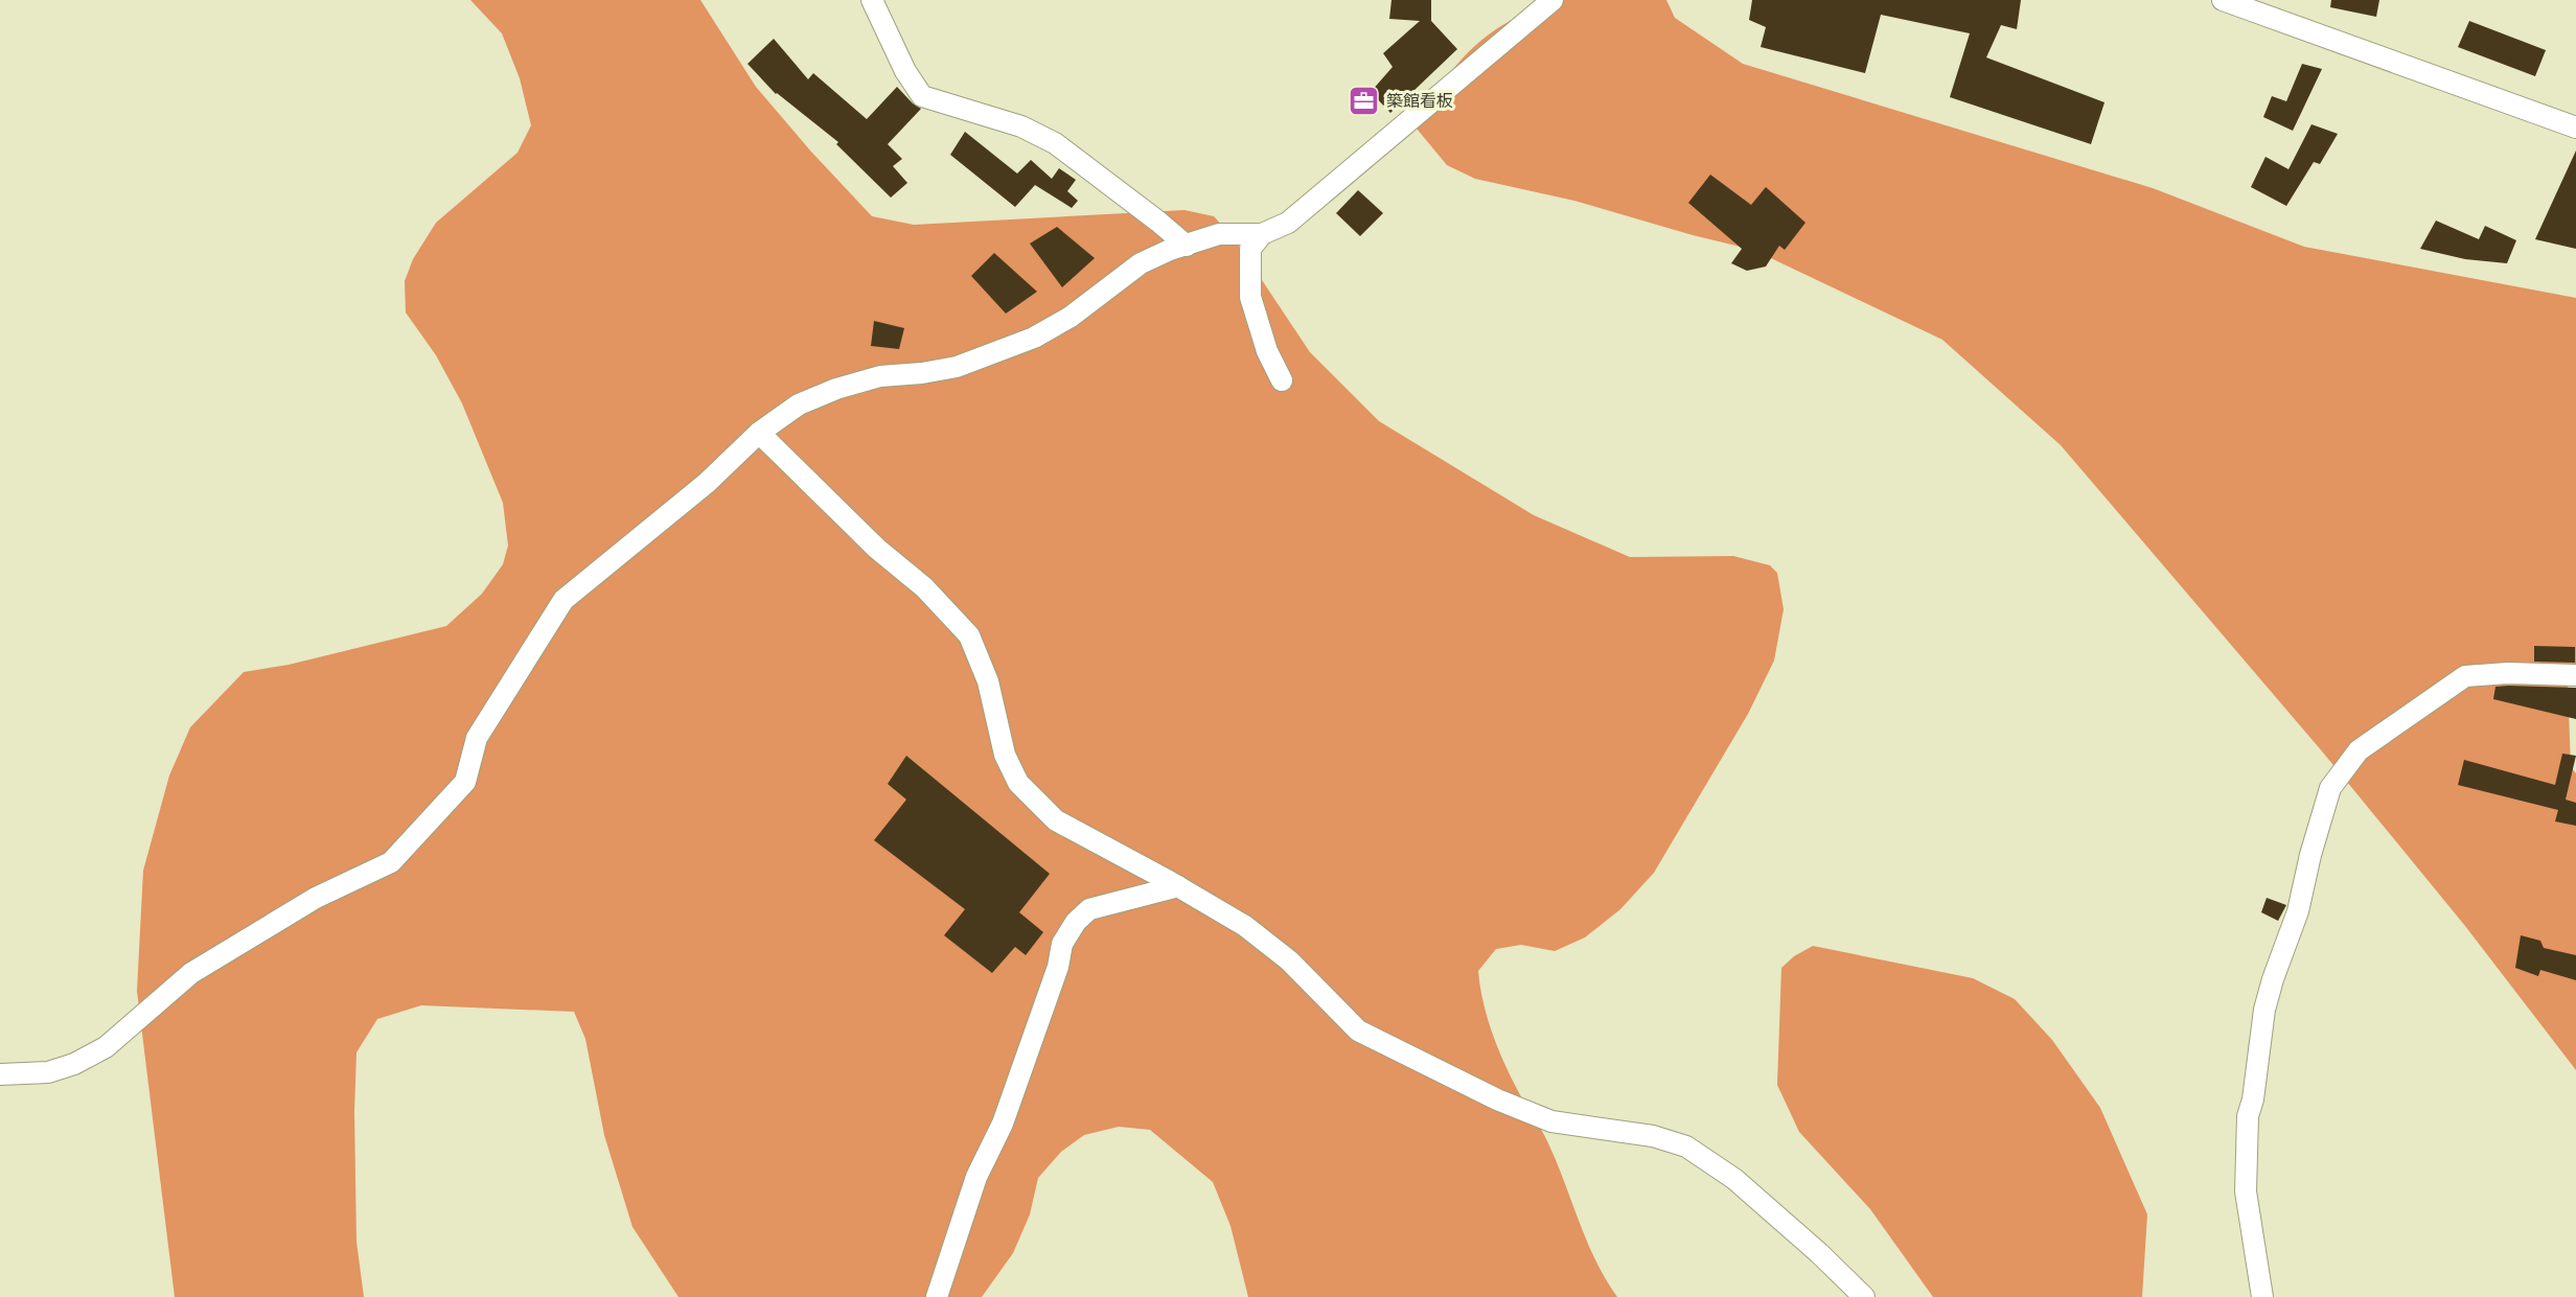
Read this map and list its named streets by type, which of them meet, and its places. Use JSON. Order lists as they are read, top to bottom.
{
  "places": {
    "office": ["築館看板"]
  }
}
